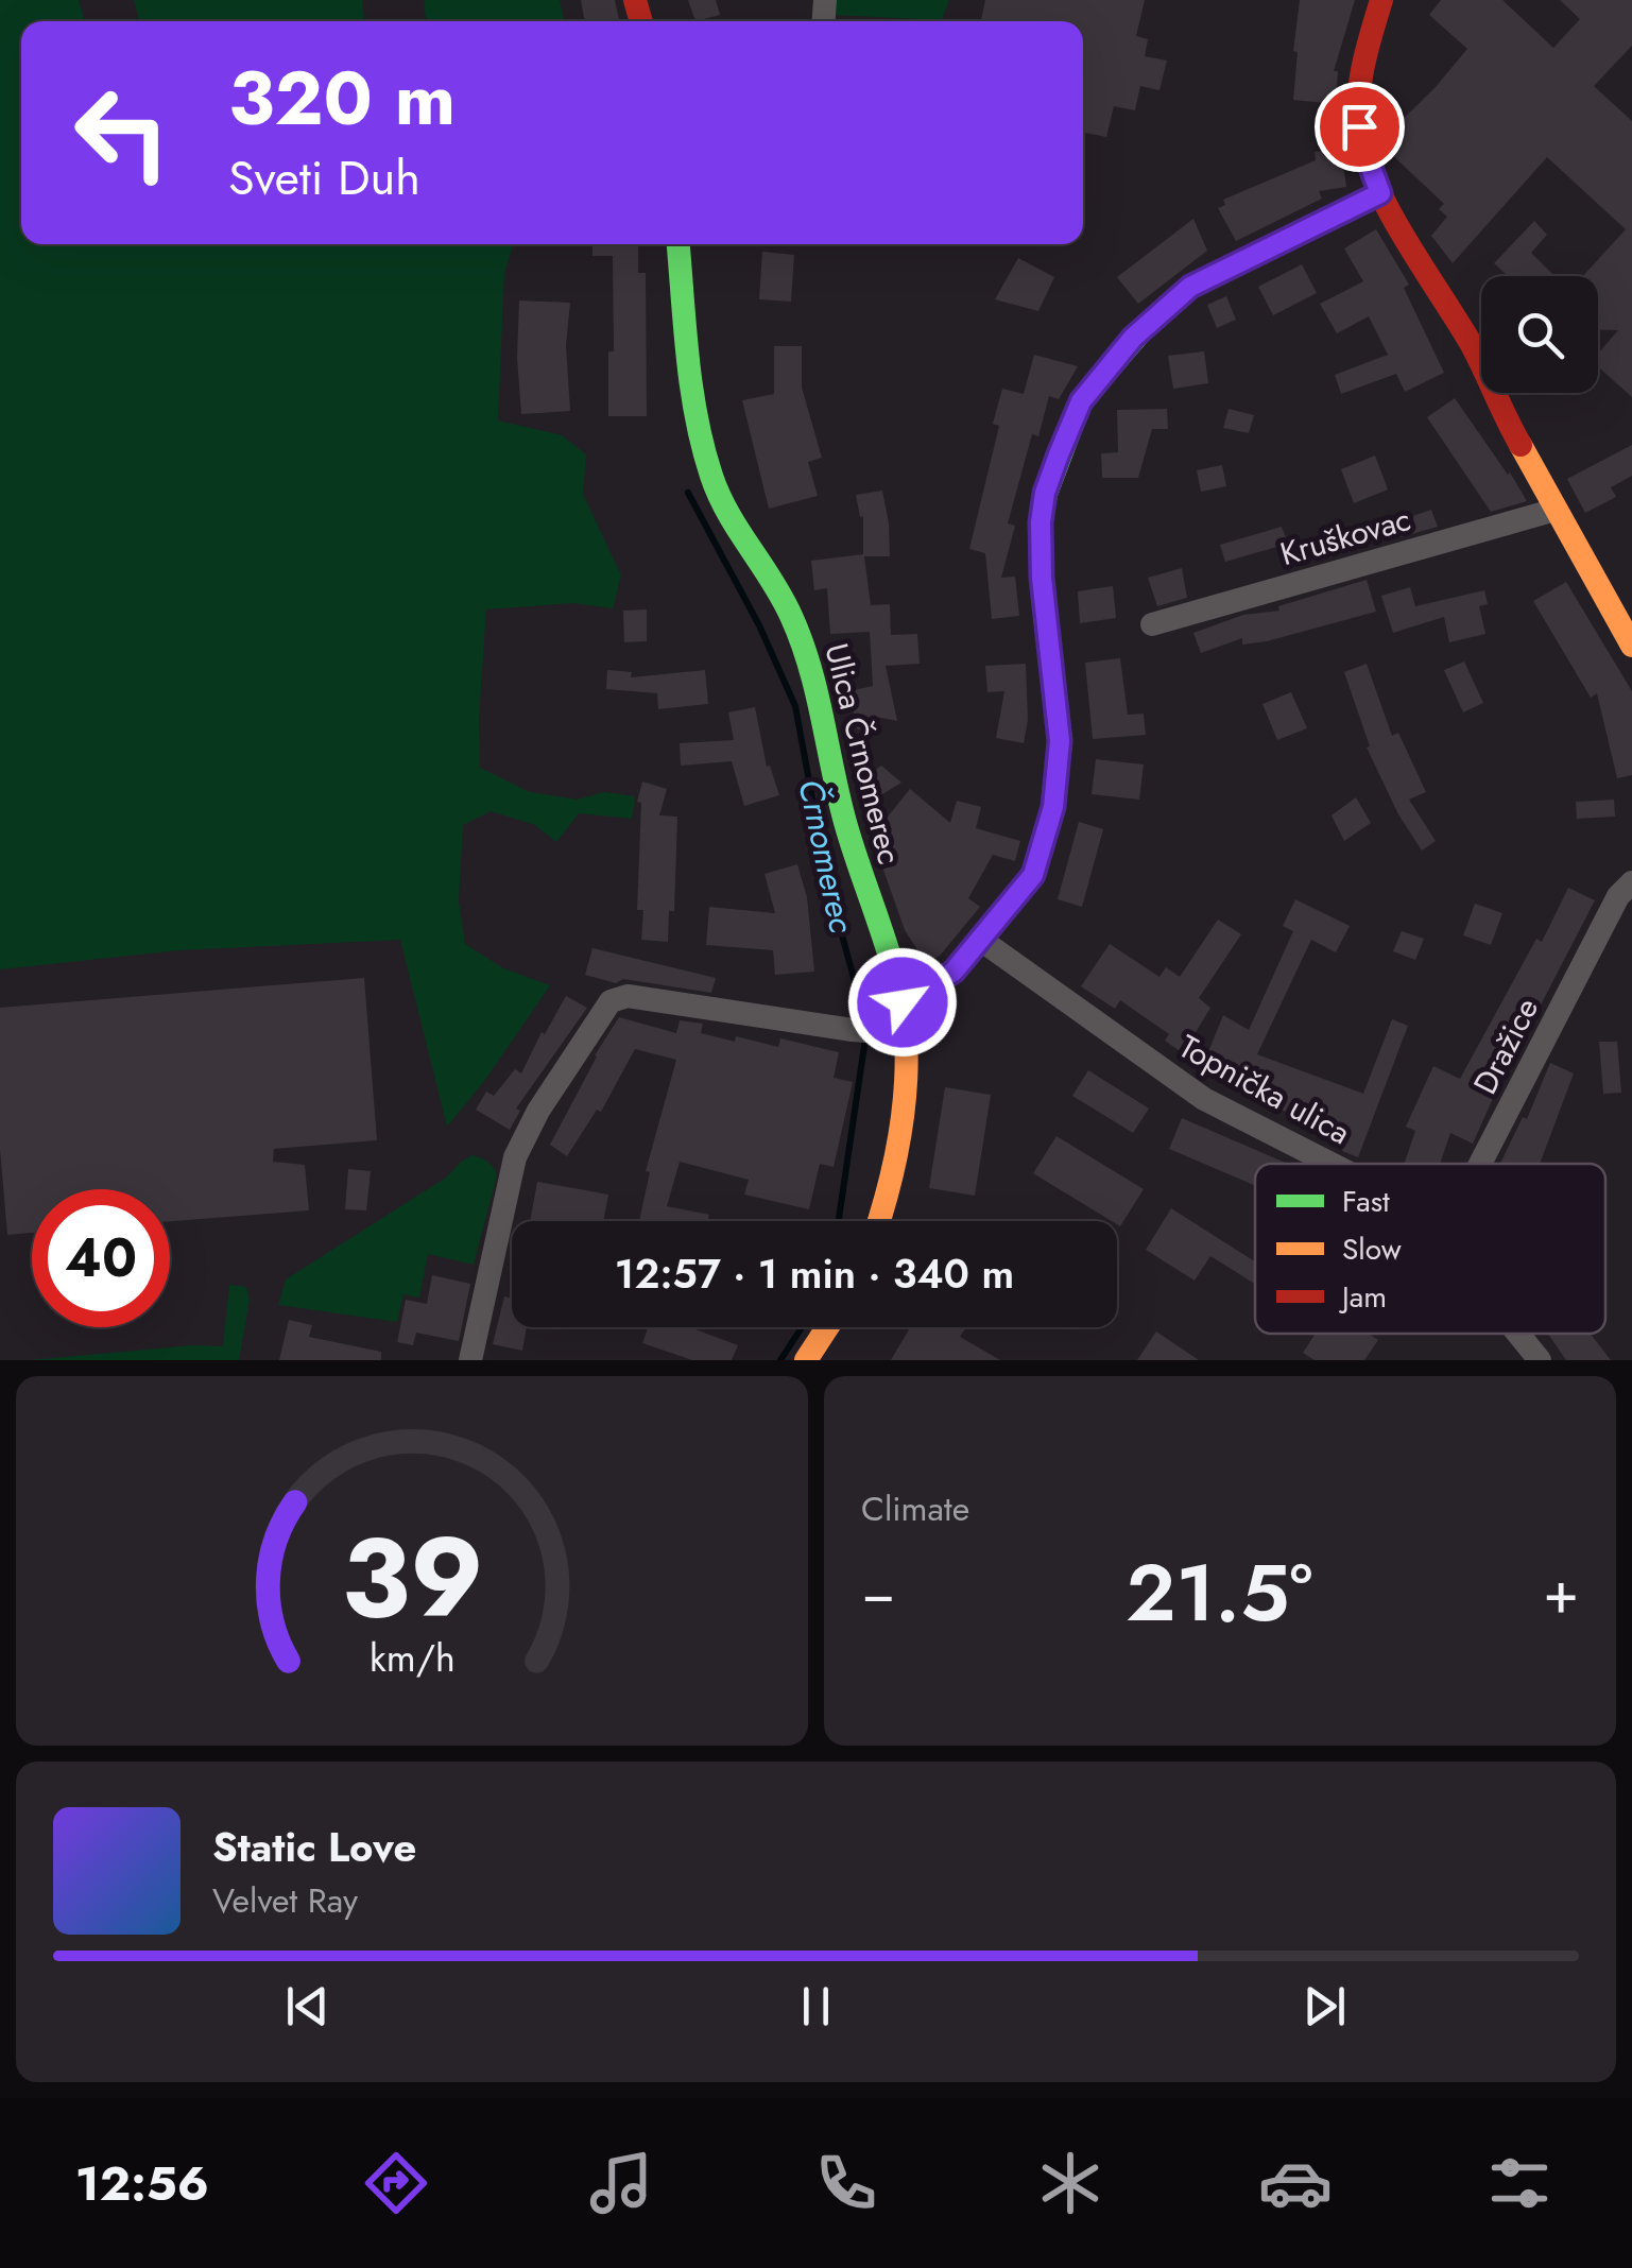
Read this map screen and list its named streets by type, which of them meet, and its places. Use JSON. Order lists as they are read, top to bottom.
{
  "streets": {
    "street": [
      "Kruškovac",
      "Ulica Črnomerec",
      "Dražice",
      "Topnička ulica"
    ]
  },
  "water": ["Črnomerec"],
  "legend": ["Fast", "Slow", "Jam"],
  "page": {
    "turn": ["320 m", "Sveti Duh"],
    "limit": "40",
    "trip": "12:57 · 1 min · 340 m",
    "tile": "Climate",
    "heat": ["−", "21.5°", "+"],
    "song": ["Static Love", "Velvet Ray"],
    "tabs": "12:56",
    "gauge": ["39", "km/h"]
  }
}
